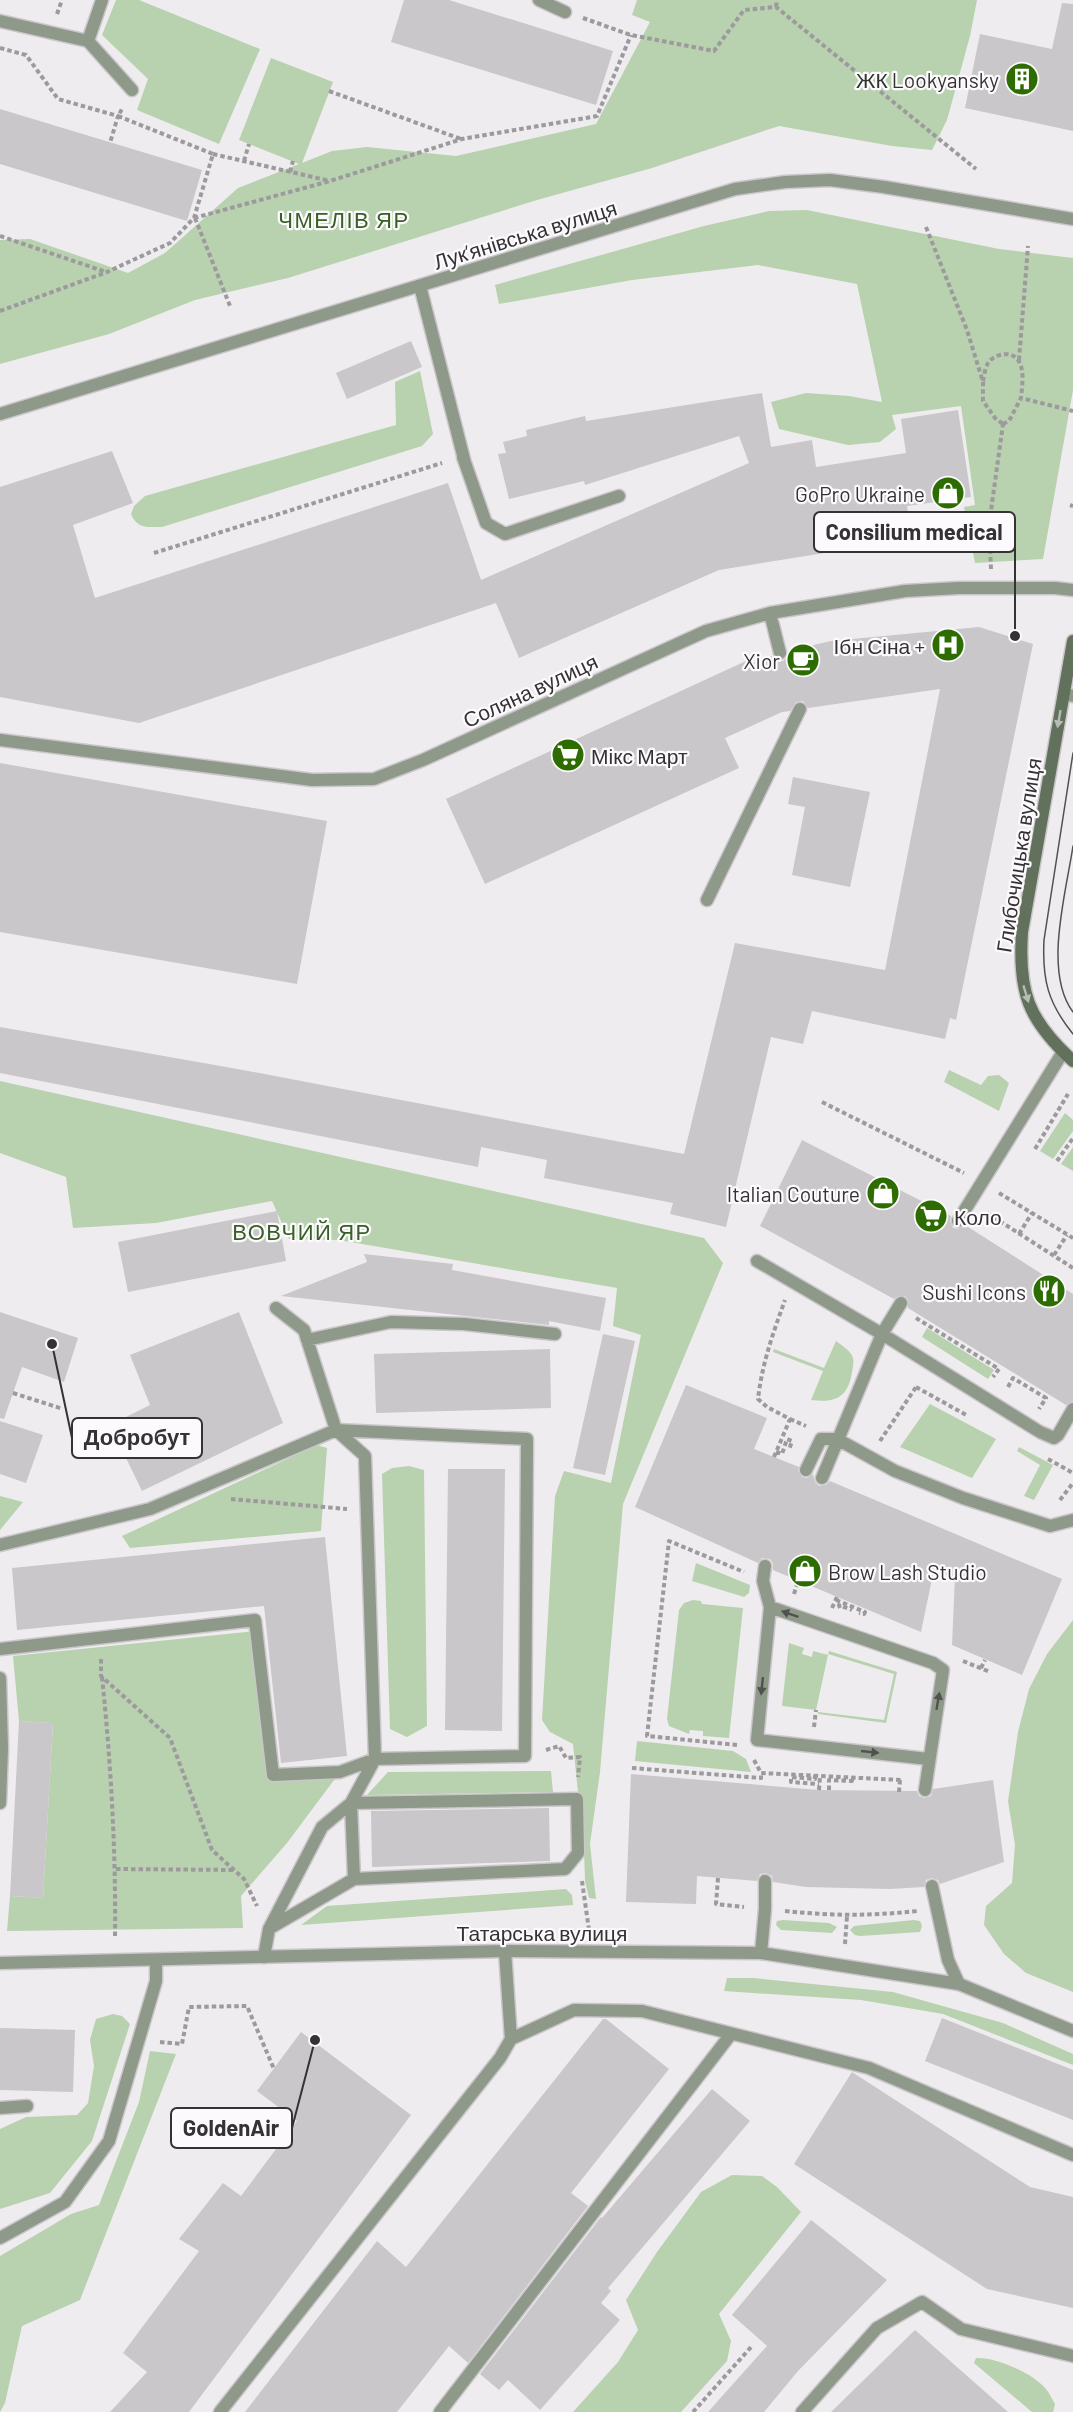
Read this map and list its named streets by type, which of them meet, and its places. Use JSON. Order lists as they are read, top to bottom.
{
  "streets": {
    "main road": ["Глибочицька вулиця"],
    "street": ["Лукʼянівська вулиця", "Соляна вулиця", "Татарська вулиця"]
  },
  "one_way": ["Глибочицька вулиця"],
  "districts": ["ЧМЕЛІВ ЯР", "ВОВЧИЙ ЯР"],
  "places": {
    "building": ["ЖК Lookyansky"],
    "shop": ["GoPro Ukraine", "Italian Couture", "Brow Lash Studio"],
    "other": ["Consilium medical", "Добробут", "GoldenAir"],
    "hospital": ["Ібн Сіна +"],
    "cafe": ["Xior"],
    "supermarket": ["Мікс Март", "Коло"],
    "restaurant": ["Sushi Icons"]
  }
}
